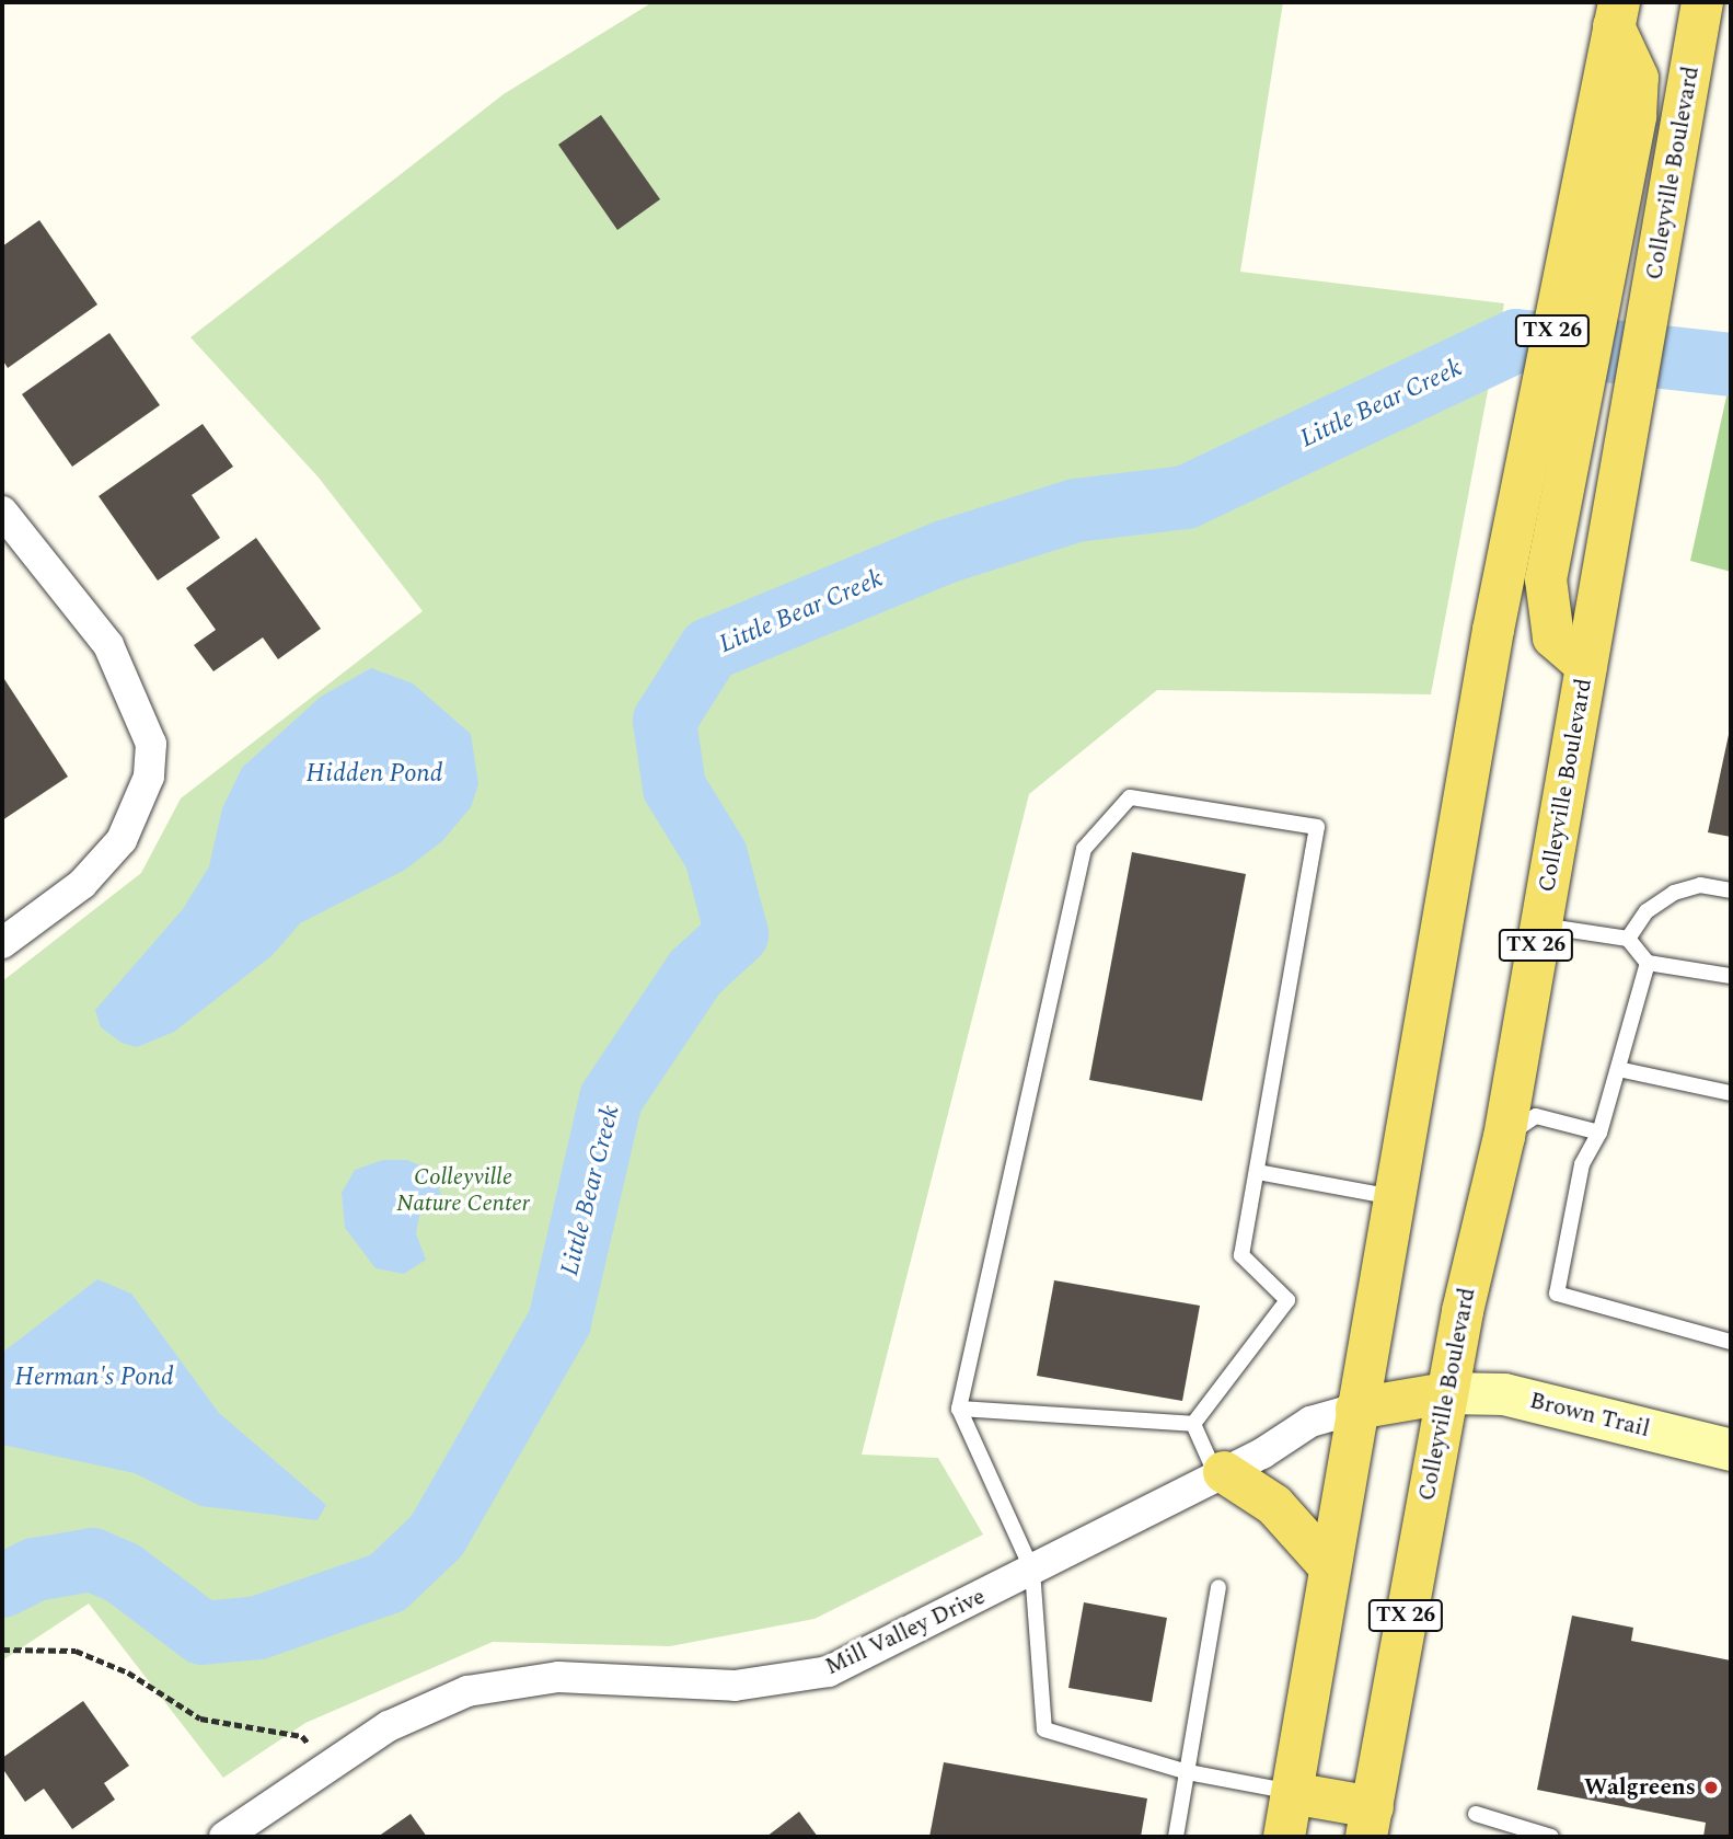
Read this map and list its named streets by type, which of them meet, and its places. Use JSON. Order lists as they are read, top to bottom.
{
  "streets": {
    "main road": ["Colleyville Boulevard", "TX 26"],
    "street": ["Brown Trail", "Mill Valley Drive"]
  },
  "crossings": [
    ["Colleyville Boulevard", "Brown Trail"],
    ["TX 26", "Mill Valley Drive"]
  ],
  "water": ["Little Bear Creek", "Hidden Pond", "Herman's Pond"],
  "parks": ["Colleyville Nature Center"],
  "places": ["Walgreens"]
}
